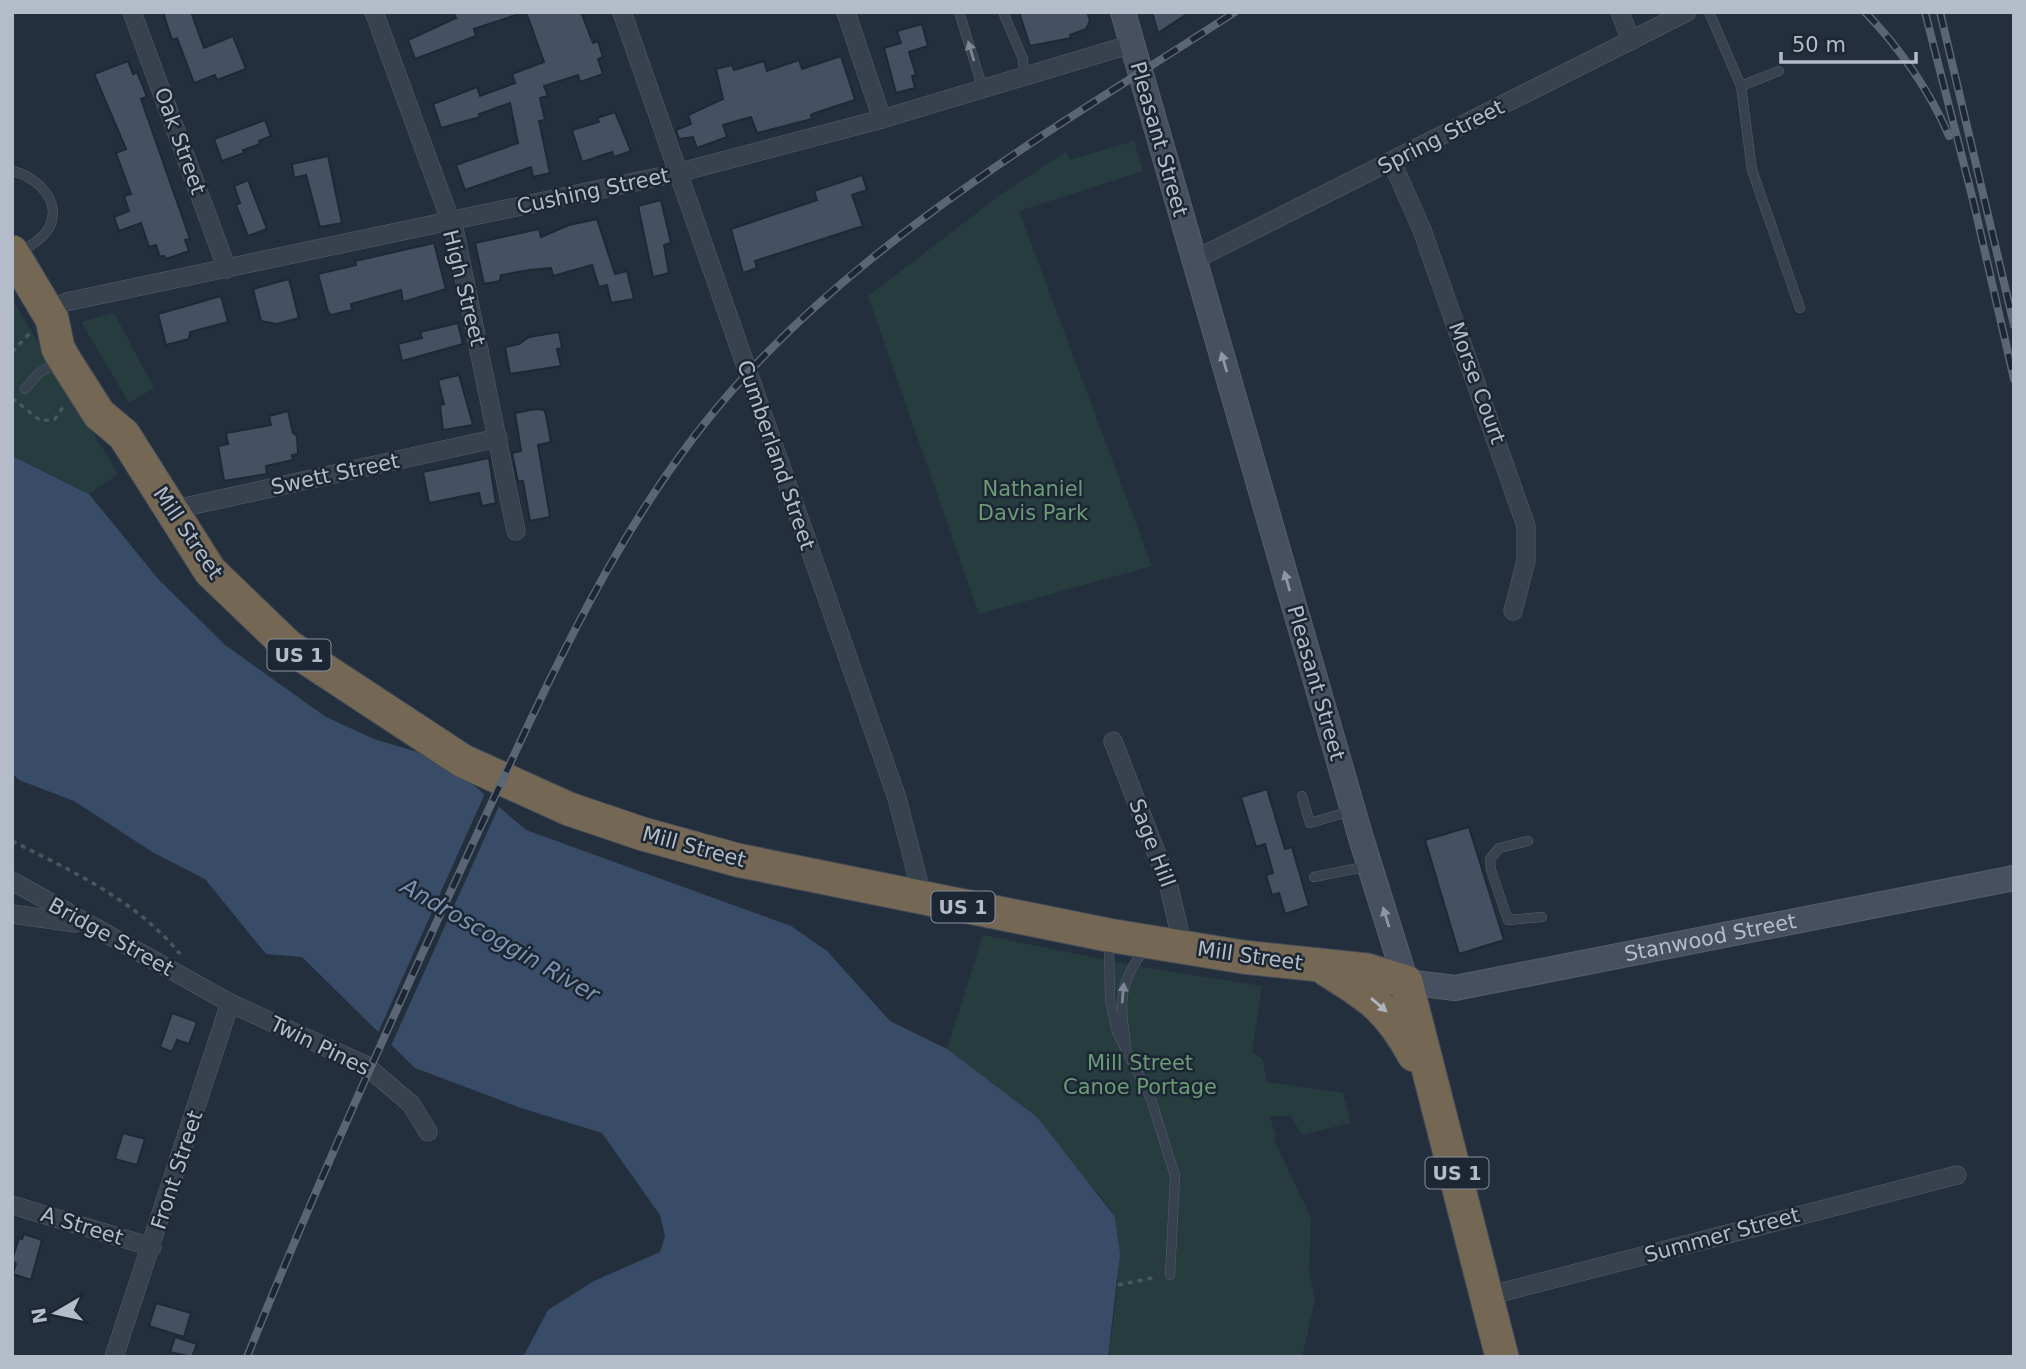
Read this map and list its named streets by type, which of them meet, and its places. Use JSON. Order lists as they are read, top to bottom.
{
  "streets": {
    "highway": ["Pleasant Street", "Mill Street", "US 1"],
    "main road": ["Stanwood Street"],
    "street": [
      "Spring Street",
      "Oak Street",
      "Cushing Street",
      "High Street",
      "Morse Court",
      "Cumberland Street",
      "Swett Street",
      "Sage Hill",
      "Bridge Street",
      "Twin Pines",
      "Front Street",
      "A Street",
      "Summer Street"
    ]
  },
  "crossings": [
    ["Spring Street", "Pleasant Street"],
    ["Spring Street", "Morse Court"],
    ["Pleasant Street", "Cushing Street"],
    ["Pleasant Street", "Mill Street"],
    ["Pleasant Street", "US 1"],
    ["Pleasant Street", "Stanwood Street"],
    ["Pleasant Street", "Summer Street"],
    ["Oak Street", "Cushing Street"],
    ["Cushing Street", "High Street"],
    ["Cushing Street", "Cumberland Street"],
    ["Cushing Street", "Mill Street"],
    ["High Street", "Swett Street"],
    ["Cumberland Street", "Mill Street"],
    ["Swett Street", "Mill Street"],
    ["Mill Street", "US 1"],
    ["Mill Street", "Sage Hill"],
    ["Mill Street", "Stanwood Street"],
    ["Bridge Street", "Twin Pines"],
    ["Bridge Street", "Front Street"],
    ["Twin Pines", "Front Street"],
    ["Front Street", "A Street"]
  ],
  "one_way": ["Pleasant Street"],
  "water": ["Androscoggin River"],
  "parks": ["Nathaniel Davis Park", "Mill Street Canoe Portage"],
  "scale_bar": "50 m",
  "north": "left"
}
